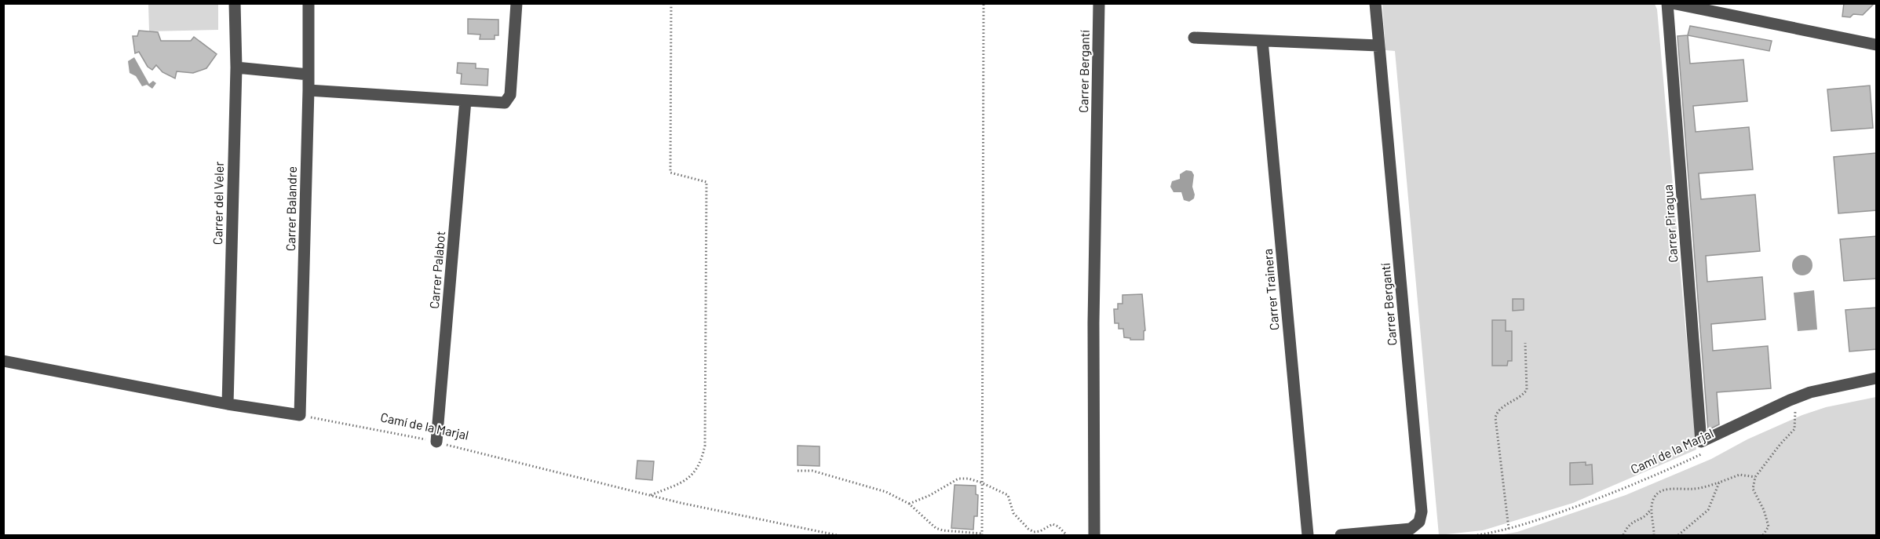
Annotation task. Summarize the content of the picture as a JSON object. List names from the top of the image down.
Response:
{
  "streets": {
    "street": [
      "Carrer Bergantí",
      "Carrer del Veler",
      "Carrer Balandre",
      "Carrer Piragua",
      "Carrer Palabot",
      "Carrer Trainera",
      "Camí de la Marjal"
    ]
  },
  "crossings": [
    ["Carrer Balandre", "Camí de la Marjal"],
    ["Carrer Piragua", "Camí de la Marjal"],
    ["Carrer Palabot", "Camí de la Marjal"]
  ]
}
